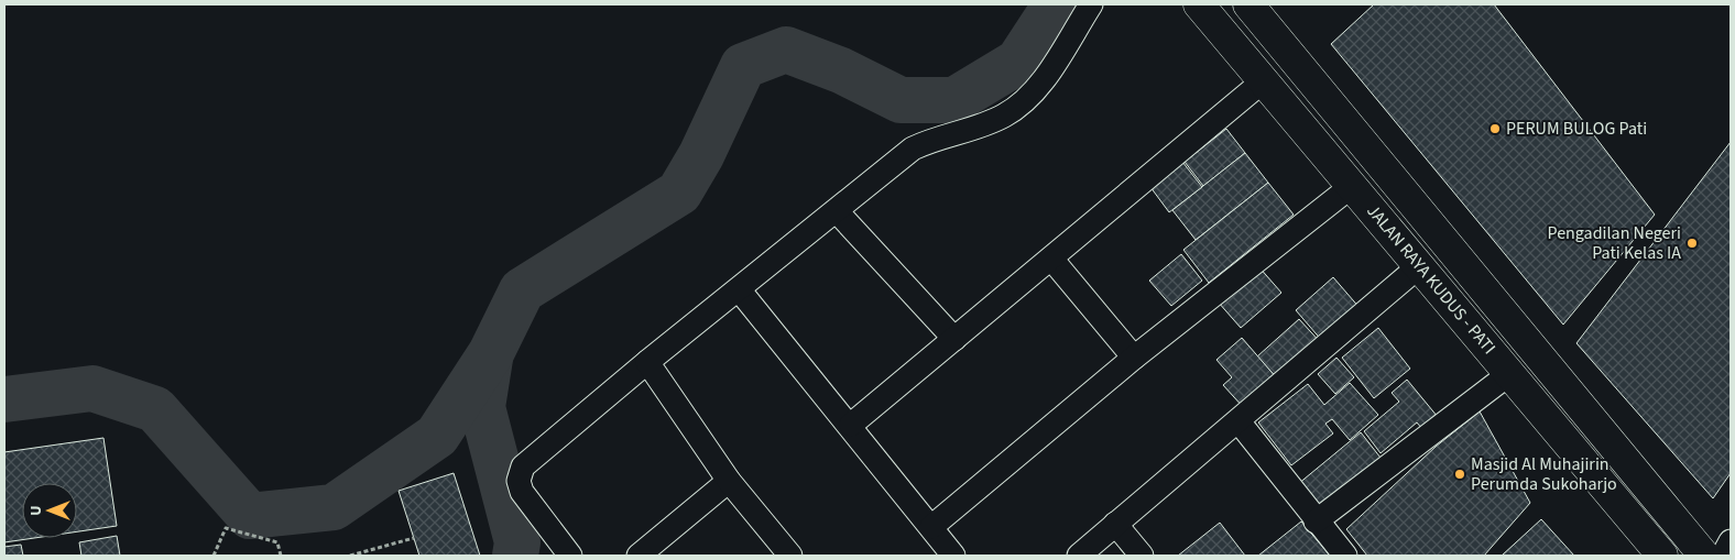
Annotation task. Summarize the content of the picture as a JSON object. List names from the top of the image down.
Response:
{
  "streets": {
    "main road": ["JALAN RAYA KUDUS - PATI"]
  },
  "places": ["PERUM BULOG Pati", "Pengadilan Negeri Pati Kelas IA", "Masjid Al Muhajirin Perumda Sukoharjo"],
  "north": "left"
}
